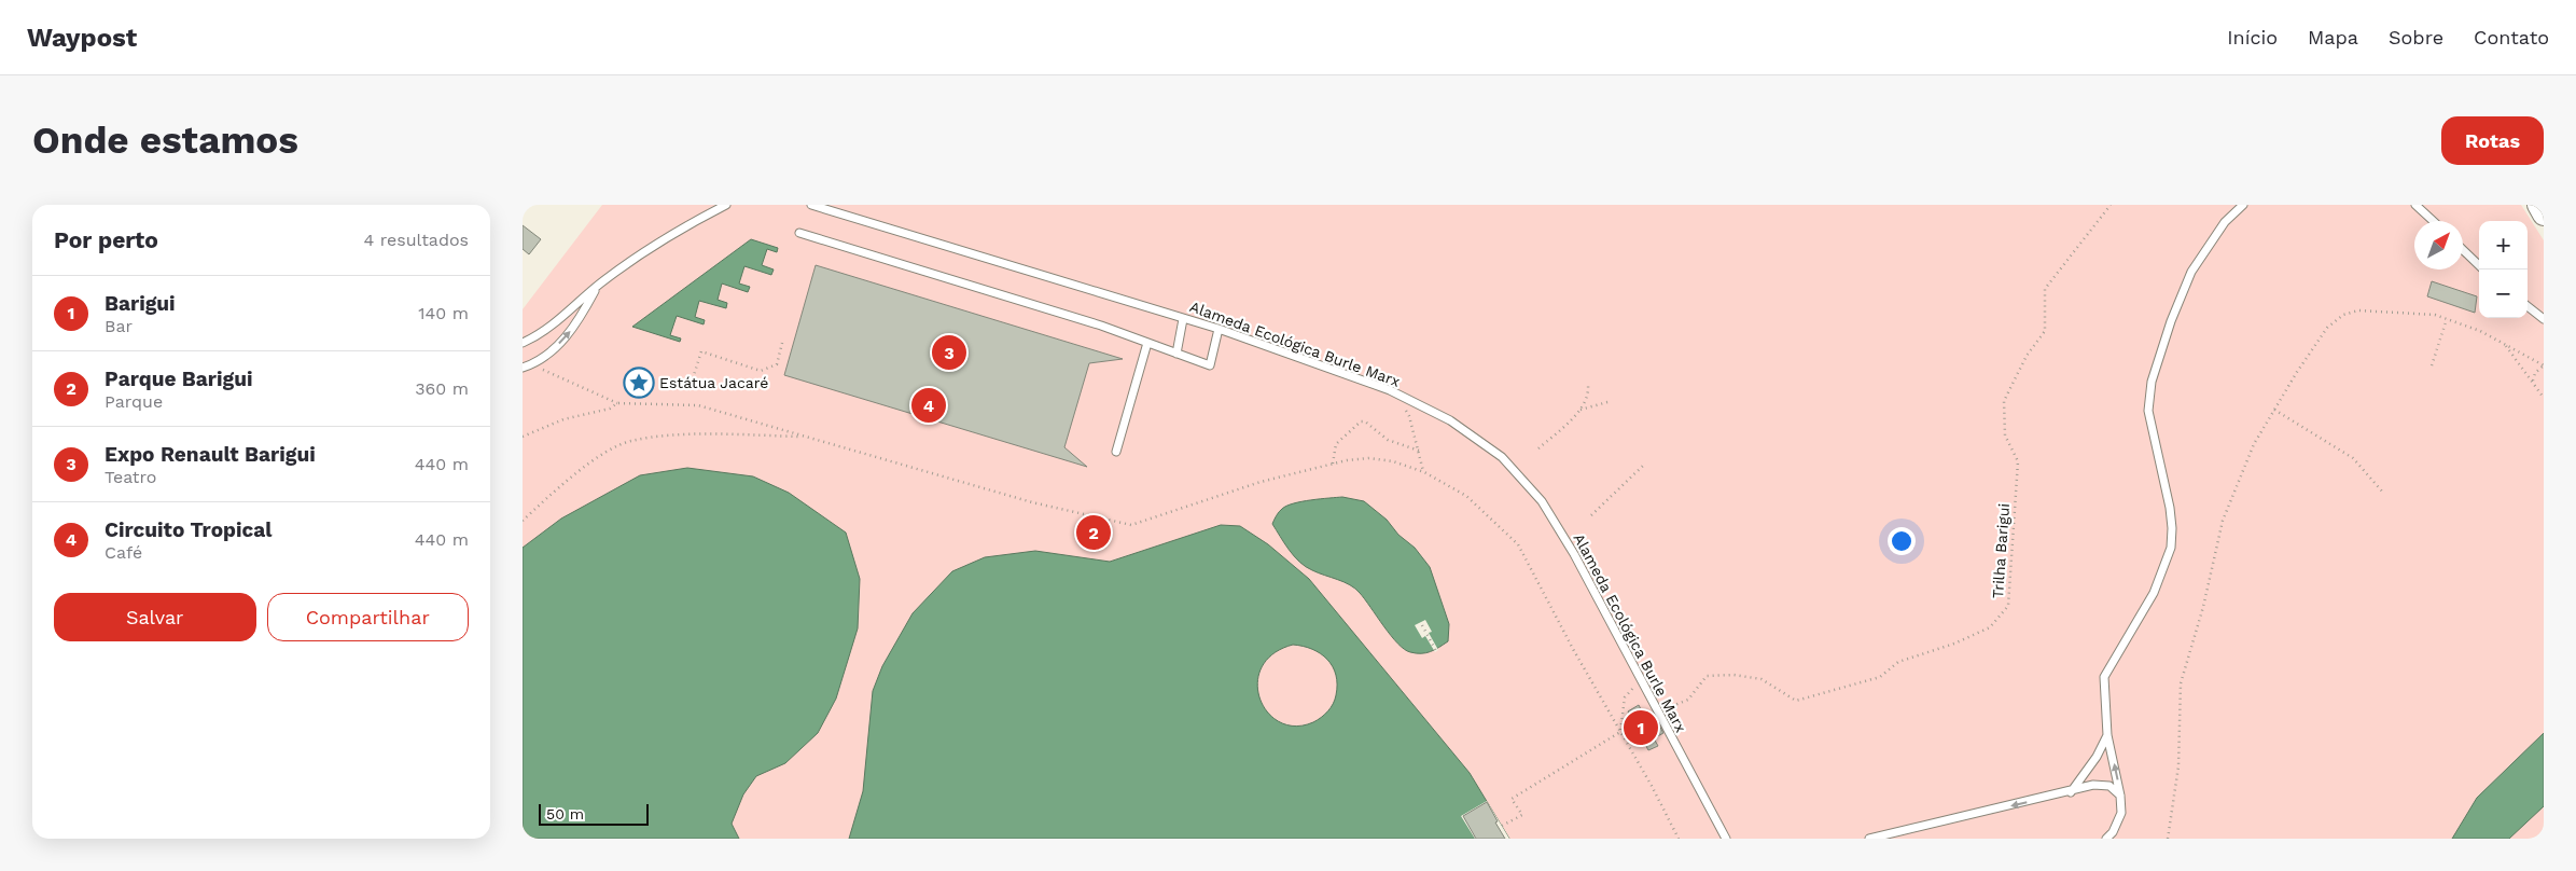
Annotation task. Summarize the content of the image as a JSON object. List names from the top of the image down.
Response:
{
  "streets": {
    "lane": ["Alameda Ecológica Burle Marx"],
    "path": ["Trilha Barigui"]
  },
  "crossings": [
    ["Alameda Ecológica Burle Marx", "Trilha Barigui"]
  ],
  "places": {
    "place": ["Estátua Jacaré"]
  },
  "scale_bar": "50 m",
  "north": "top right",
  "page": {
    "header": "Waypost",
    "nav": [
      "Início",
      "Mapa",
      "Sobre",
      "Contato"
    ],
    "buttons": [
      "Rotas",
      ["Salvar", "Compartilhar"]
    ],
    "title": "Onde estamos",
    "heading": ["Por perto", "4 resultados"],
    "map_buttons": ["+", "−"],
    "list": [
      {
        "mark": "1",
        "name": "Barigui",
        "note": "Bar",
        "value": "140 m"
      },
      {
        "mark": "2",
        "name": "Parque Barigui",
        "note": "Parque",
        "value": "360 m"
      },
      {
        "mark": "3",
        "name": "Expo Renault Barigui",
        "note": "Teatro",
        "value": "440 m"
      },
      {
        "mark": "4",
        "name": "Circuito Tropical",
        "note": "Café",
        "value": "440 m"
      }
    ],
    "pins": [
      "3",
      "4",
      "2",
      "1"
    ],
    "scale": "50 m"
  }
}
